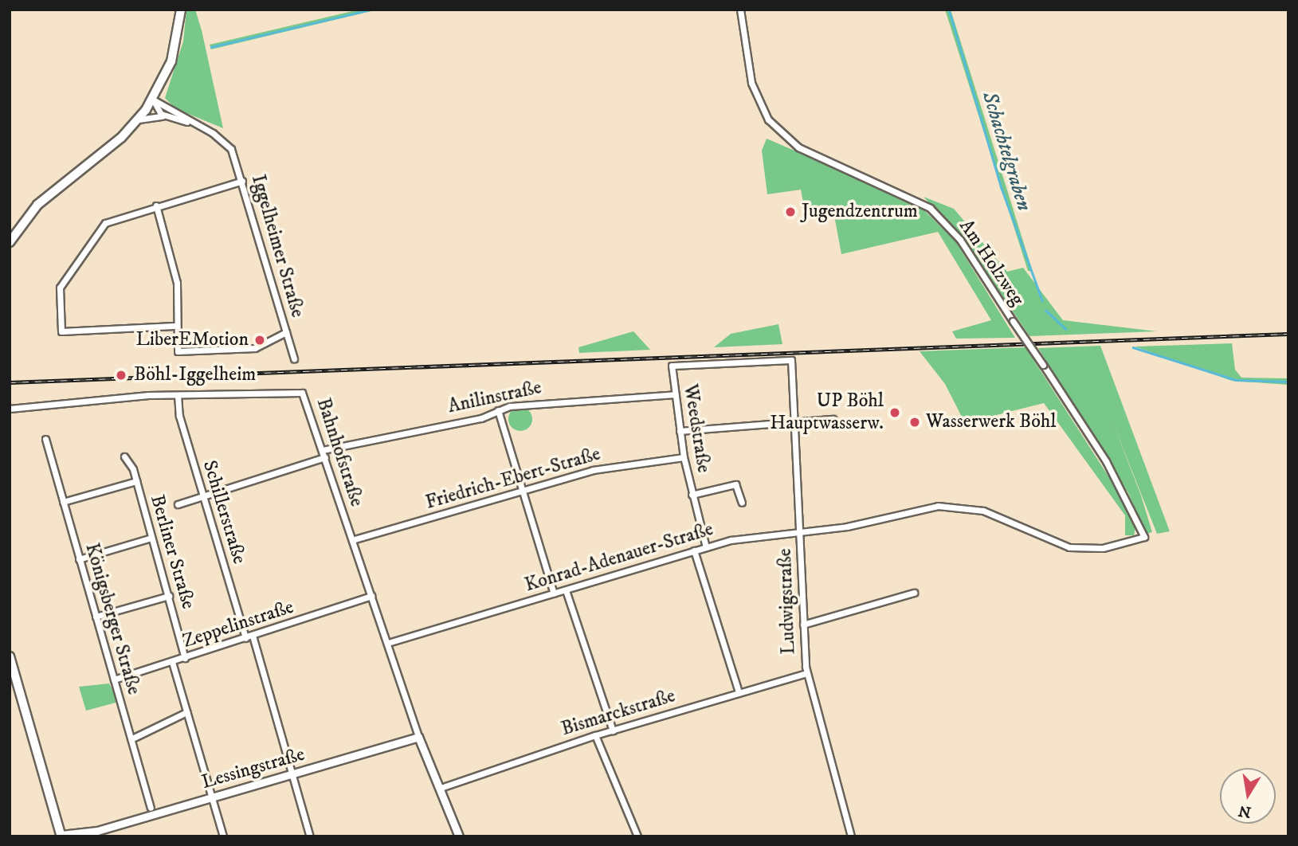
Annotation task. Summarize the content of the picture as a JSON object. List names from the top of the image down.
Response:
{
  "streets": {
    "street": [
      "Iggelheimer Straße",
      "Am Holzweg",
      "Anilinstraße",
      "Weedstraße",
      "Bahnhofstraße",
      "Friedrich-Ebert-Straße",
      "Schillerstraße",
      "Berliner Straße",
      "Konrad-Adenauer-Straße",
      "Ludwigstraße",
      "Königsberger Straße",
      "Zeppelinstraße",
      "Bismarckstraße",
      "Lessingstraße"
    ]
  },
  "crossings": [
    ["Am Holzweg", "Konrad-Adenauer-Straße"],
    ["Anilinstraße", "Weedstraße"],
    ["Anilinstraße", "Bahnhofstraße"],
    ["Weedstraße", "Friedrich-Ebert-Straße"],
    ["Weedstraße", "Konrad-Adenauer-Straße"],
    ["Weedstraße", "Ludwigstraße"],
    ["Bahnhofstraße", "Friedrich-Ebert-Straße"],
    ["Bahnhofstraße", "Schillerstraße"],
    ["Bahnhofstraße", "Konrad-Adenauer-Straße"],
    ["Bahnhofstraße", "Zeppelinstraße"],
    ["Bahnhofstraße", "Lessingstraße"],
    ["Schillerstraße", "Zeppelinstraße"],
    ["Berliner Straße", "Zeppelinstraße"],
    ["Konrad-Adenauer-Straße", "Ludwigstraße"],
    ["Ludwigstraße", "Bismarckstraße"],
    ["Königsberger Straße", "Zeppelinstraße"]
  ],
  "water": ["Schachtelgraben"],
  "places": [
    "Jugendzentrum",
    "LiberEMotion",
    "Böhl-Iggelheim",
    "UP Böhl Hauptwasserw.",
    "Wasserwerk Böhl"
  ],
  "north": "bottom"
}
